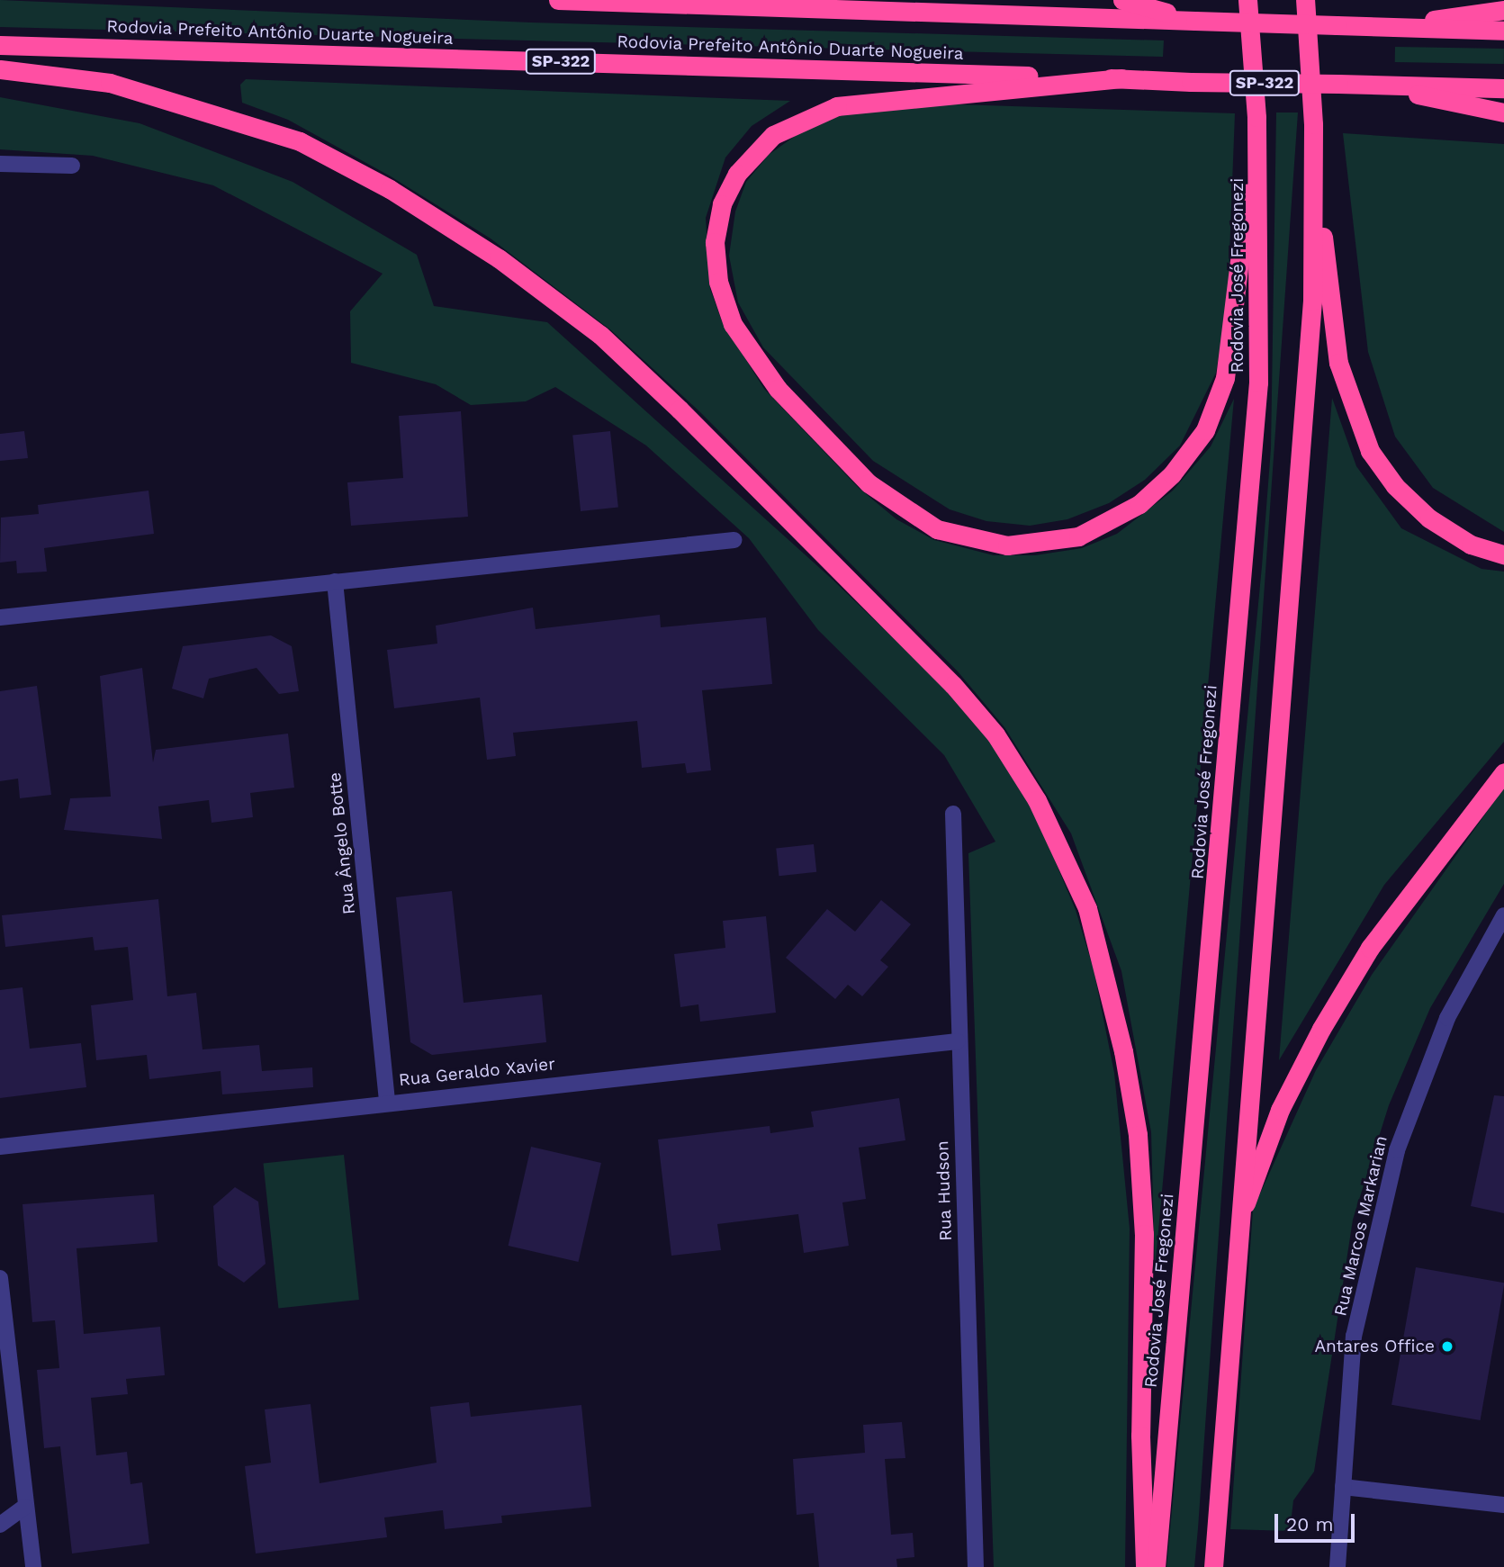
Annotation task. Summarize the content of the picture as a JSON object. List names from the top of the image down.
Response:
{
  "streets": {
    "highway": ["Rodovia Prefeito Antônio Duarte Nogueira", "SP-322", "Rodovia José Fregonezi"],
    "street": [
      "Rua Ângelo Botte",
      "Rua Geraldo Xavier",
      "Rua Hudson",
      "Rua Marcos Markarian"
    ]
  },
  "crossings": [
    ["Rua Ângelo Botte", "Rua Geraldo Xavier"],
    ["Rua Geraldo Xavier", "Rua Hudson"]
  ],
  "places": ["Antares Office"],
  "scale_bar": "20 m"
}
